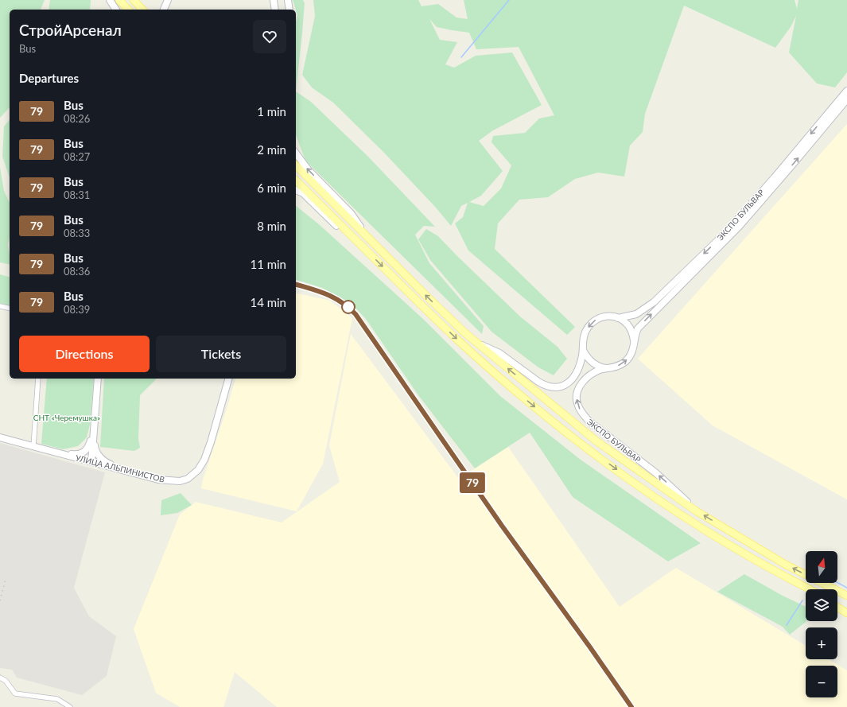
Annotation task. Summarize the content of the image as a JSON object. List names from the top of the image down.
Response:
{
  "streets": {
    "street": ["ЭКСПО БУЛЬВАР", "УЛИЦА АЛЬПИНИСТОВ"]
  },
  "parks": ["СНТ «Черемушка»"],
  "lines": ["bus line 79"],
  "north": "top",
  "page": {
    "on_map": "79",
    "heading": [
      ["СтройАрсенал", "Bus"],
      "Departures"
    ],
    "list": [
      {
        "mark": "79",
        "name": "Bus",
        "note": "08:26",
        "value": "1 min"
      },
      {
        "mark": "79",
        "name": "Bus",
        "note": "08:27",
        "value": "2 min"
      },
      {
        "mark": "79",
        "name": "Bus",
        "note": "08:31",
        "value": "6 min"
      },
      {
        "mark": "79",
        "name": "Bus",
        "note": "08:33",
        "value": "8 min"
      },
      {
        "mark": "79",
        "name": "Bus",
        "note": "08:36",
        "value": "11 min"
      },
      {
        "mark": "79",
        "name": "Bus",
        "note": "08:39",
        "value": "14 min"
      }
    ],
    "buttons": ["Directions", "Tickets"],
    "map_buttons": ["+", "−"]
  }
}
